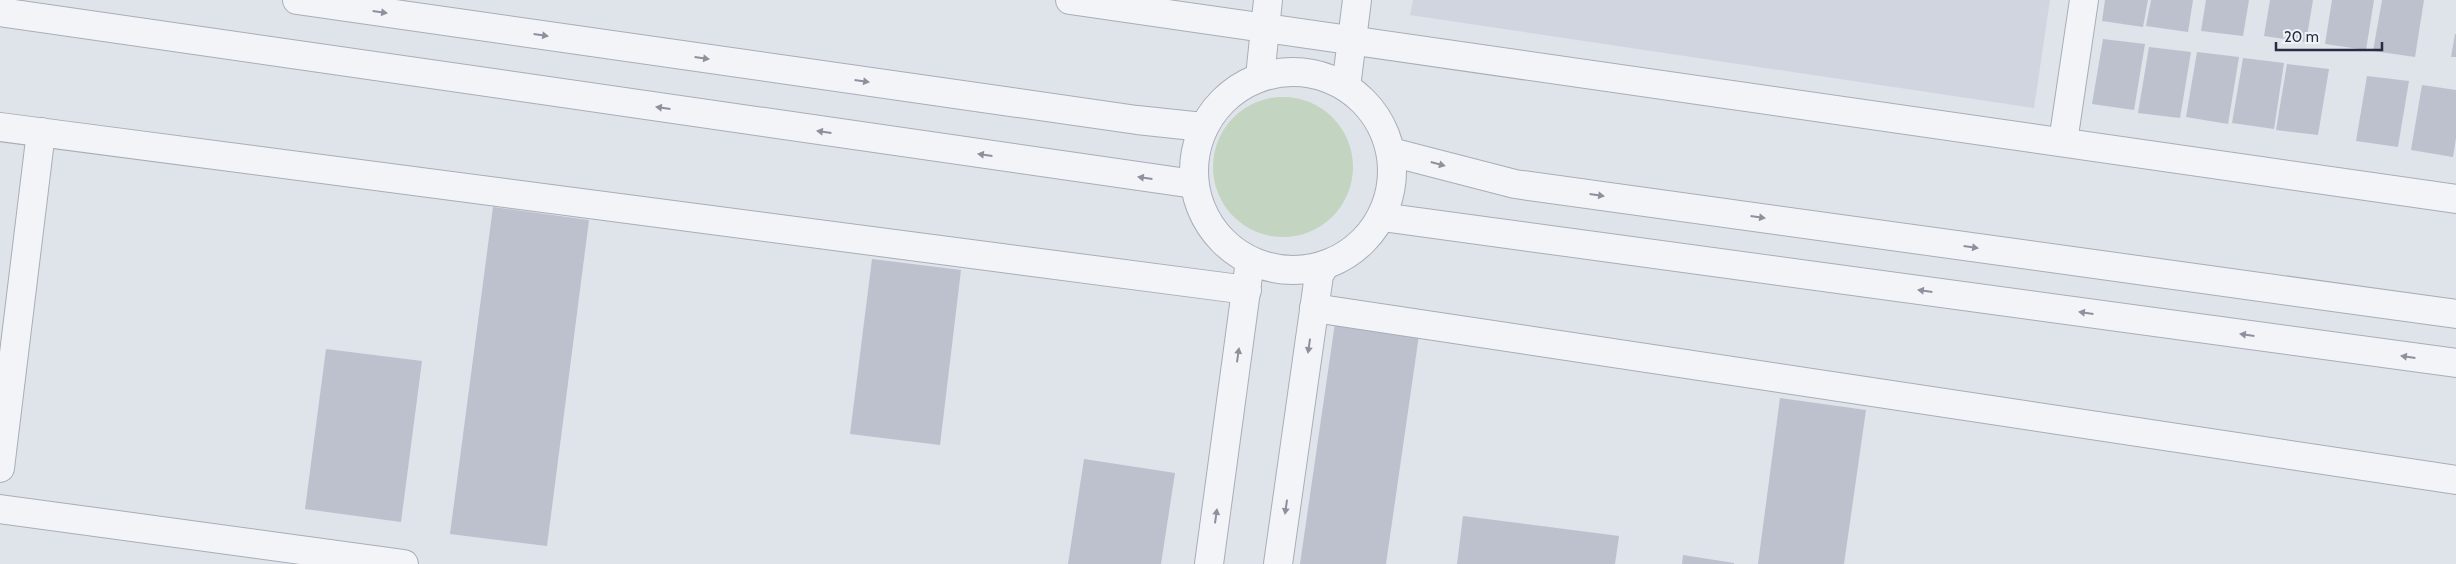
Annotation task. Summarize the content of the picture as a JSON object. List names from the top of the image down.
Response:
{
  "scale_bar": "20 m"
}
